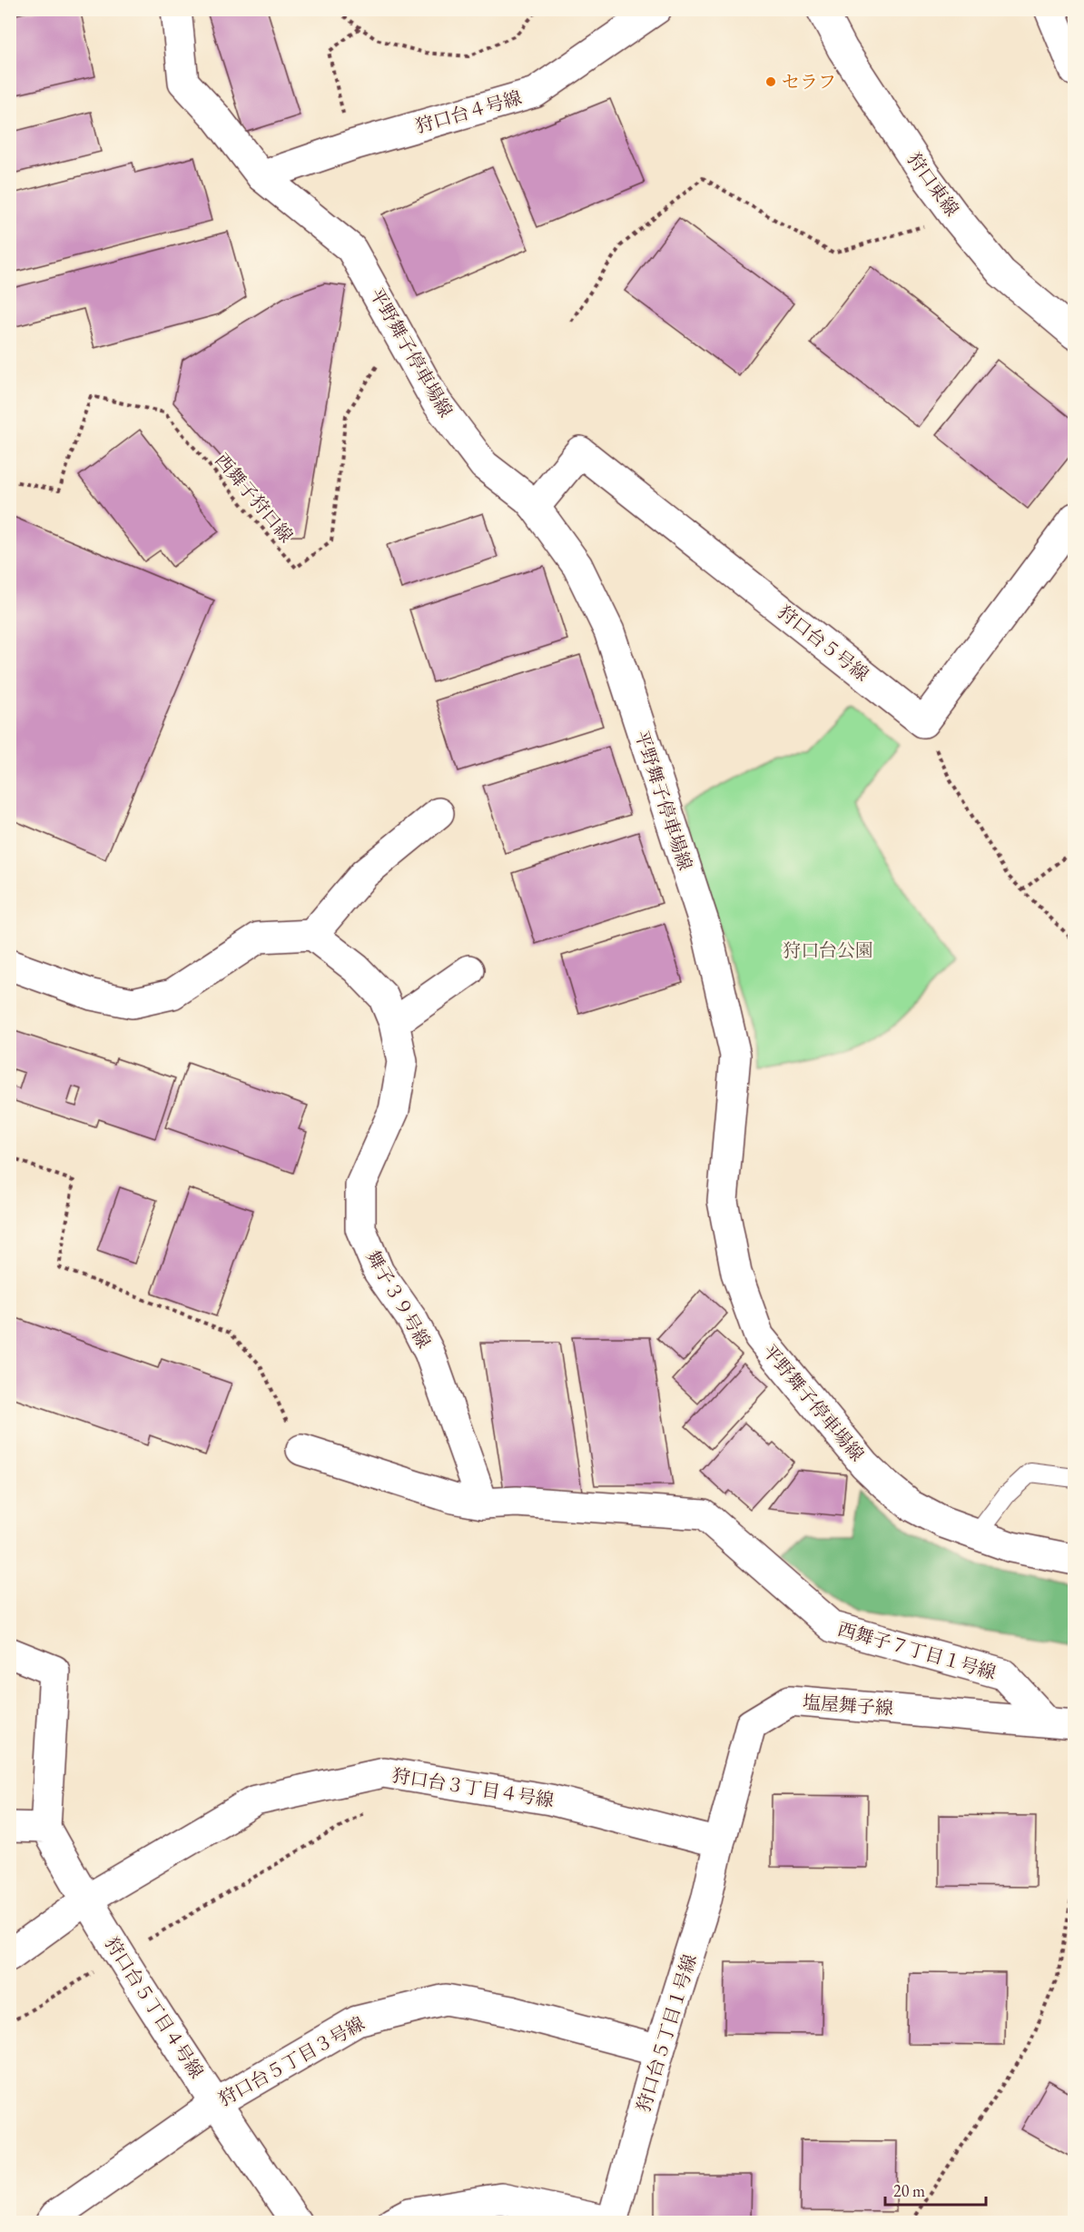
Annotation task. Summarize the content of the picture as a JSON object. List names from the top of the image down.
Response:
{
  "streets": {
    "street": [
      "狩口台４号線",
      "狩口東線",
      "平野舞子停車場線",
      "狩口台５号線",
      "舞子３９号線",
      "西舞子７丁目１号線",
      "塩屋舞子線",
      "狩口台３丁目４号線",
      "狩口台５丁目４号線",
      "狩口台５丁目１号線",
      "狩口台５丁目３号線"
    ],
    "path": ["西舞子狩口線"]
  },
  "crossings": [
    ["狩口台４号線", "平野舞子停車場線"],
    ["平野舞子停車場線", "西舞子狩口線"],
    ["平野舞子停車場線", "狩口台５号線"],
    ["舞子３９号線", "西舞子７丁目１号線"],
    ["西舞子７丁目１号線", "塩屋舞子線"],
    ["塩屋舞子線", "狩口台３丁目４号線"],
    ["塩屋舞子線", "狩口台５丁目１号線"],
    ["狩口台３丁目４号線", "狩口台５丁目４号線"],
    ["狩口台３丁目４号線", "狩口台５丁目１号線"],
    ["狩口台５丁目４号線", "狩口台５丁目３号線"],
    ["狩口台５丁目１号線", "狩口台５丁目３号線"]
  ],
  "parks": ["狩口台公園"],
  "places": ["セラフ"],
  "scale_bar": "20 m"
}
